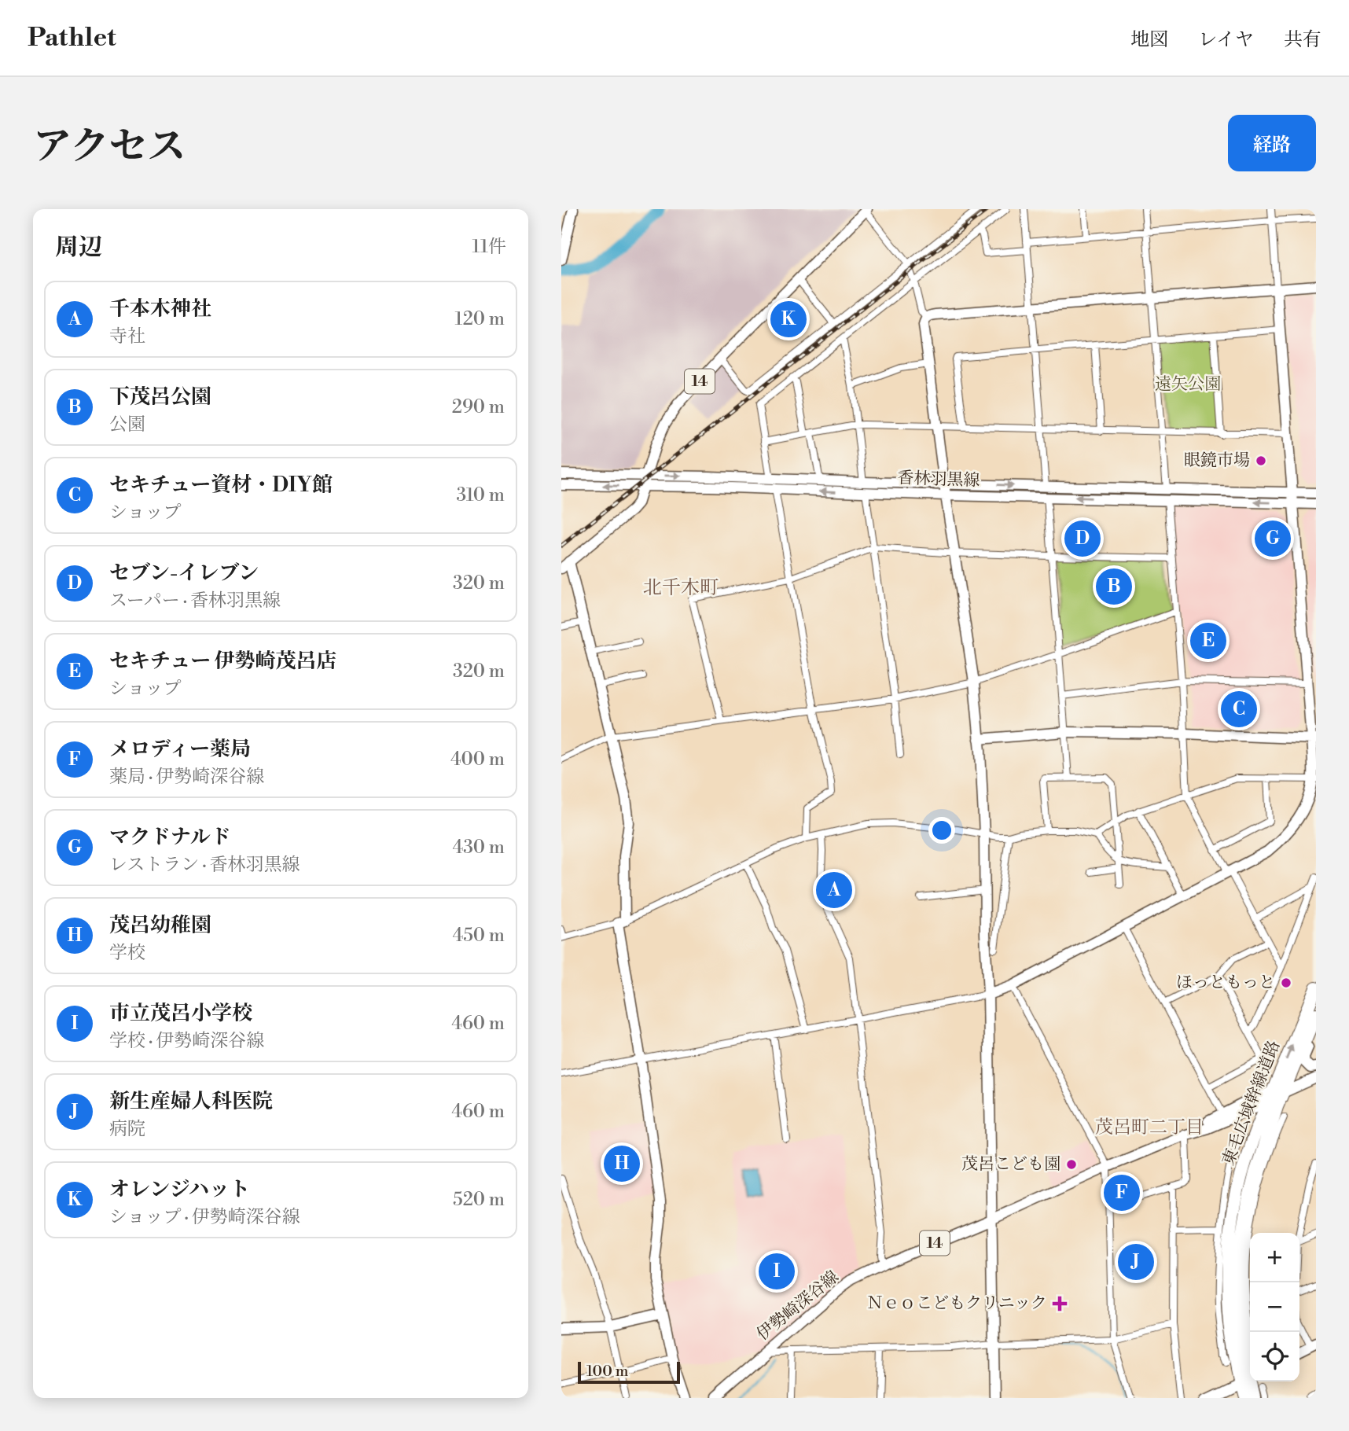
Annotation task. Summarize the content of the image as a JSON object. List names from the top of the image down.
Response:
{
  "streets": {
    "highway": ["東毛広域幹線道路"],
    "street": ["14", "香林羽黒線", "伊勢崎深谷線"]
  },
  "crossings": [
    ["14", "香林羽黒線"],
    ["東毛広域幹線道路", "伊勢崎深谷線"]
  ],
  "districts": ["北千木町", "茂呂町二丁目"],
  "parks": ["遠矢公園"],
  "places": {
    "other": ["眼鏡市場", "ほっともっと", "茂呂こども園"],
    "health": ["Ｎｅｏこどもクリニック"]
  },
  "scale_bar": "100 m",
  "page": {
    "header": "Pathlet",
    "nav": ["地図", "レイヤ", "共有"],
    "title": "アクセス",
    "buttons": "経路",
    "heading": ["周辺", "11件"],
    "list": [
      {
        "mark": "A",
        "name": "千本木神社",
        "note": "寺社",
        "value": "120 m"
      },
      {
        "mark": "B",
        "name": "下茂呂公園",
        "note": "公園",
        "value": "290 m"
      },
      {
        "mark": "C",
        "name": "セキチュー資材・DIY館",
        "note": "ショップ",
        "value": "310 m"
      },
      {
        "mark": "D",
        "name": "セブン-イレブン",
        "note": "スーパー · 香林羽黒線",
        "value": "320 m"
      },
      {
        "mark": "E",
        "name": "セキチュー 伊勢崎茂呂店",
        "note": "ショップ",
        "value": "320 m"
      },
      {
        "mark": "F",
        "name": "メロディー薬局",
        "note": "薬局 · 伊勢崎深谷線",
        "value": "400 m"
      },
      {
        "mark": "G",
        "name": "マクドナルド",
        "note": "レストラン · 香林羽黒線",
        "value": "430 m"
      },
      {
        "mark": "H",
        "name": "茂呂幼稚園",
        "note": "学校",
        "value": "450 m"
      },
      {
        "mark": "I",
        "name": "市立茂呂小学校",
        "note": "学校 · 伊勢崎深谷線",
        "value": "460 m"
      },
      {
        "mark": "J",
        "name": "新生産婦人科医院",
        "note": "病院",
        "value": "460 m"
      },
      {
        "mark": "K",
        "name": "オレンジハット",
        "note": "ショップ · 伊勢崎深谷線",
        "value": "520 m"
      }
    ],
    "pins": [
      "K",
      "D",
      "G",
      "B",
      "E",
      "C",
      "A",
      "H",
      "F",
      "J",
      "I"
    ],
    "map_buttons": ["+", "−"],
    "scale": "100 m"
  }
}
